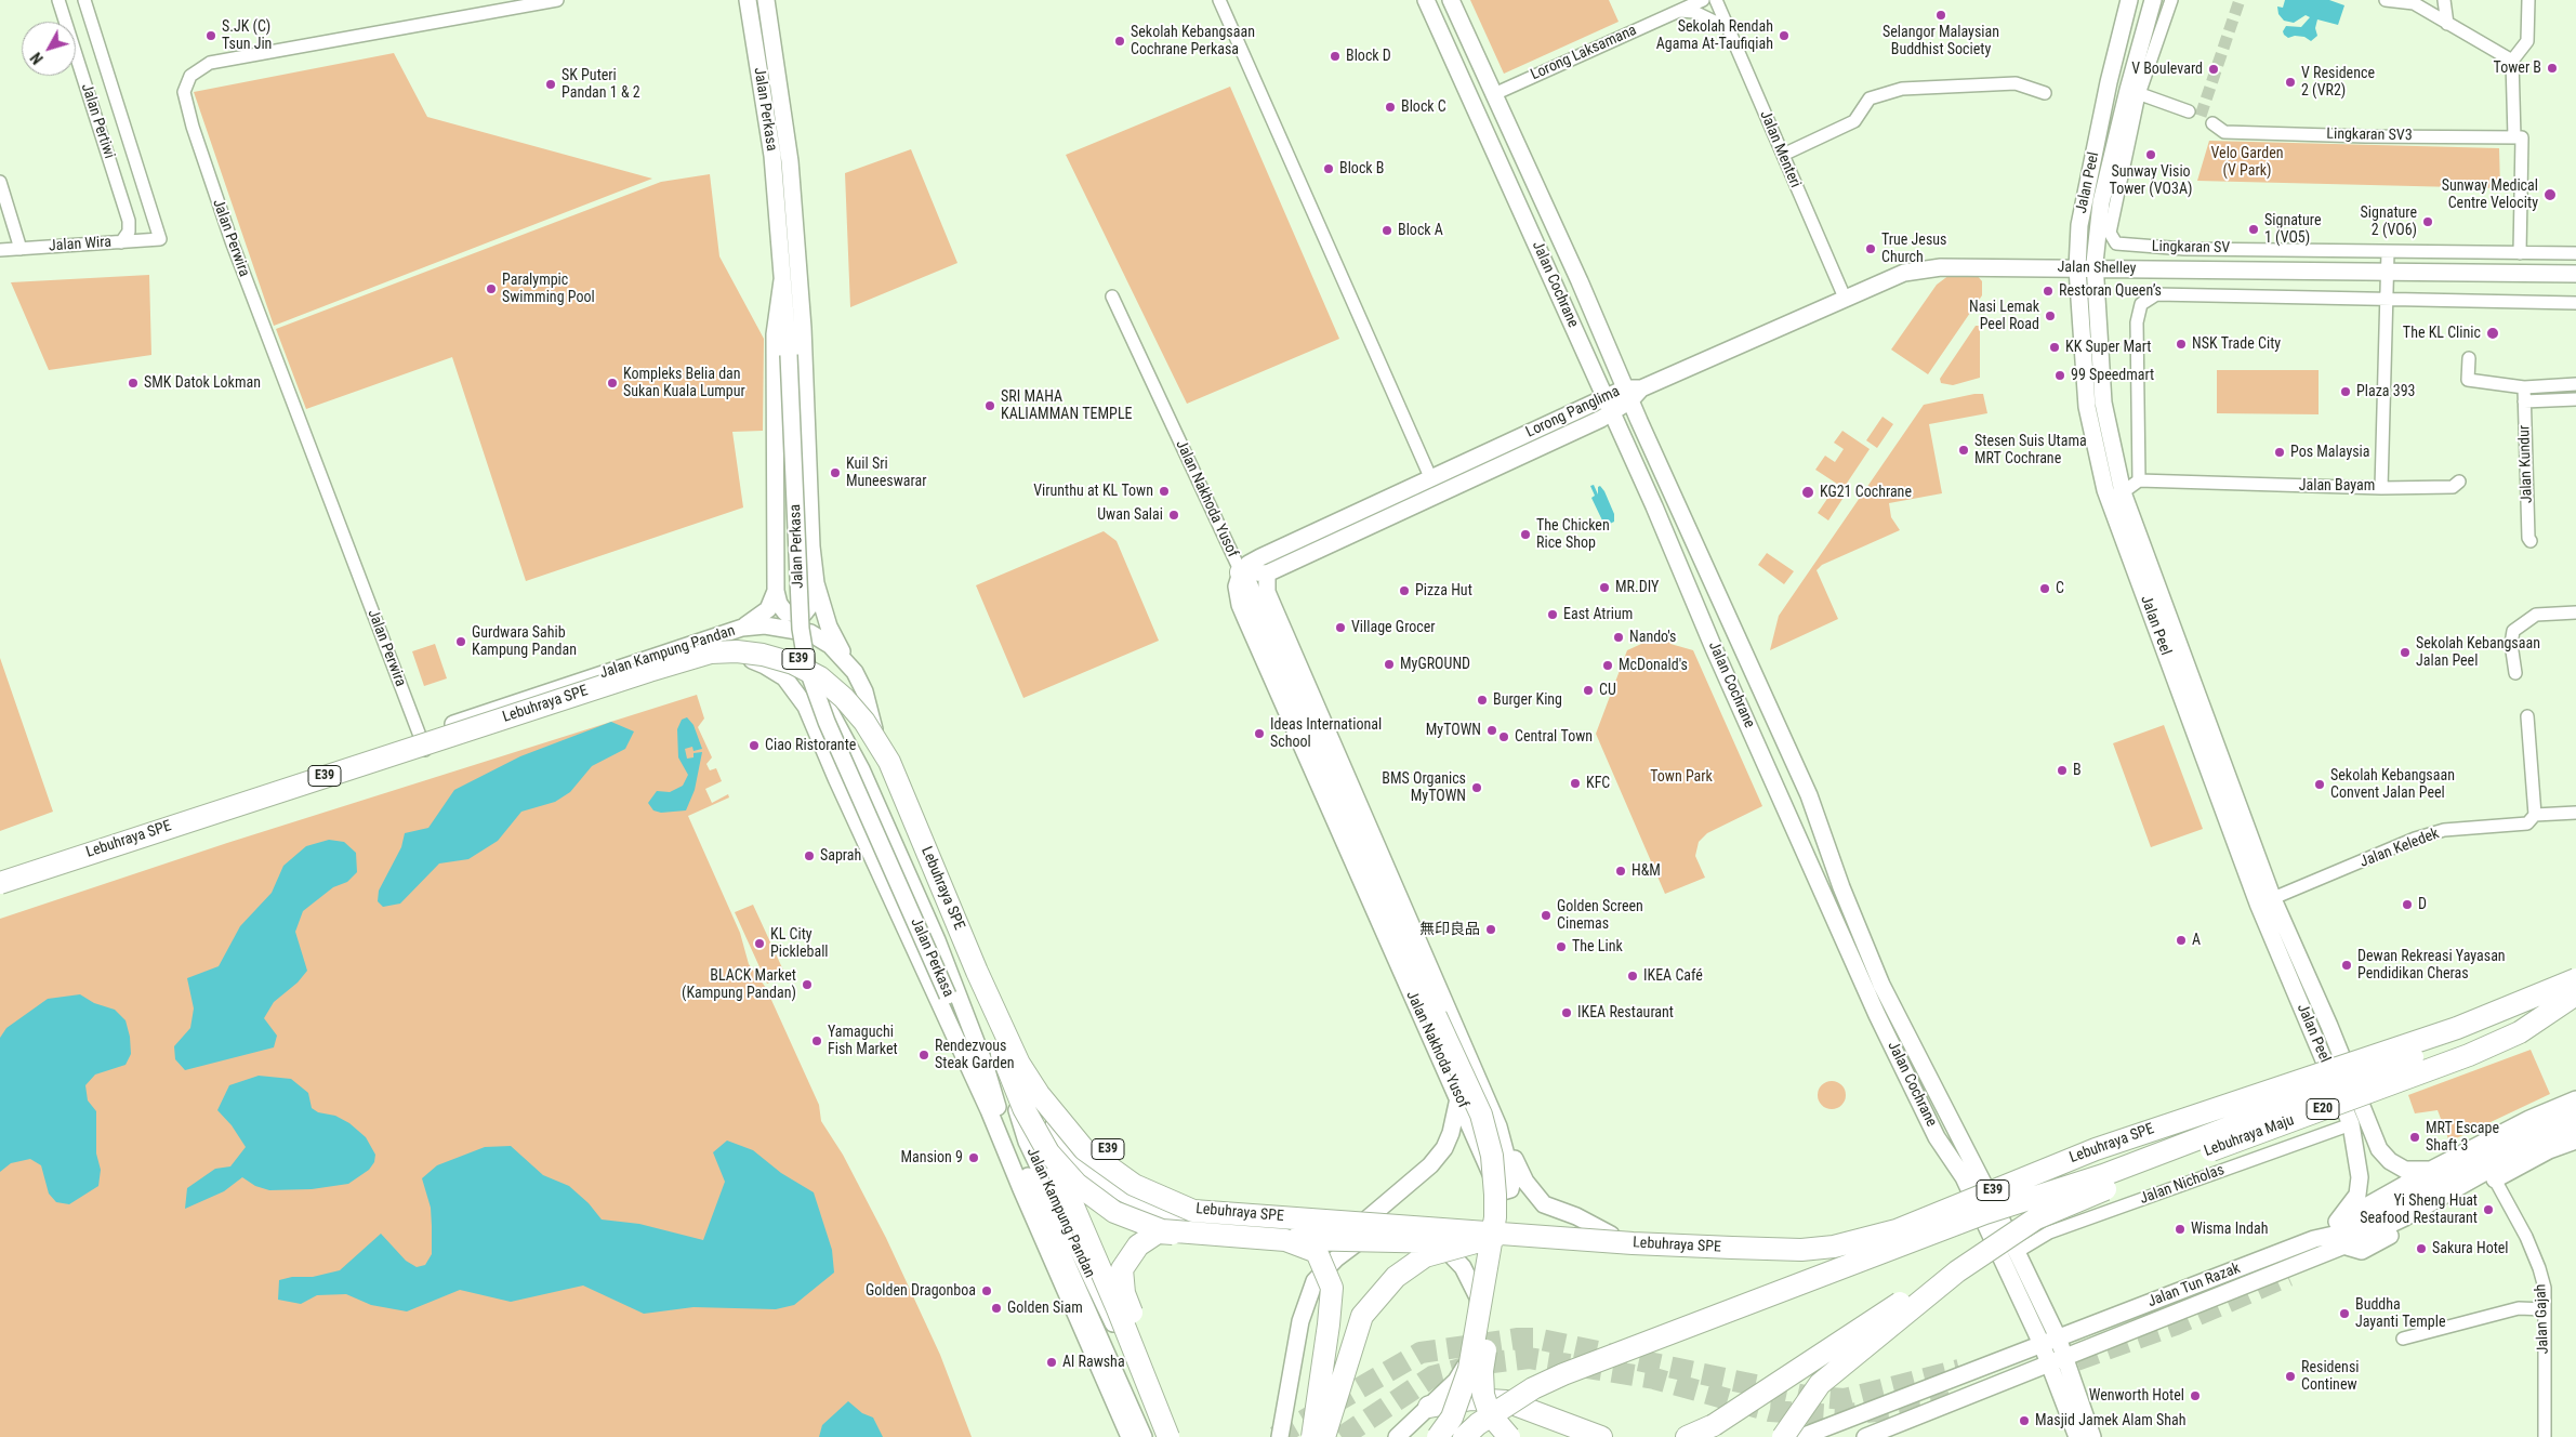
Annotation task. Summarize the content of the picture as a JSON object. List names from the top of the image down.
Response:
{
  "streets": {
    "highway": [
      "E39",
      "Lebuhraya SPE",
      "E20",
      "Lebuhraya Maju"
    ],
    "street": [
      "Lorong Laksamana",
      "Jalan Perkasa",
      "Jalan Pertiwi",
      "Lingkaran SV3",
      "Jalan Menteri",
      "Jalan Peel",
      "Jalan Perwira",
      "Jalan Wira",
      "Lingkaran SV",
      "Jalan Shelley",
      "Jalan Cochrane",
      "Lorong Panglima",
      "Jalan Kundur",
      "Jalan Bayam",
      "Jalan Nakhoda Yusof",
      "Jalan Kampung Pandan",
      "Jalan Keledek",
      "Jalan Nicholas",
      "Jalan Tun Razak",
      "Jalan Gajah"
    ]
  },
  "crossings": [
    ["Lorong Laksamana", "Jalan Cochrane"],
    ["Jalan Perkasa", "Jalan Kampung Pandan"],
    ["Jalan Pertiwi", "Jalan Wira"],
    ["Jalan Menteri", "Jalan Shelley"],
    ["Jalan Peel", "Lingkaran SV"],
    ["Jalan Peel", "Jalan Shelley"],
    ["Jalan Peel", "Jalan Keledek"],
    ["Jalan Peel", "Jalan Nicholas"],
    ["Jalan Peel", "Jalan Tun Razak"],
    ["Jalan Perwira", "Jalan Kampung Pandan"],
    ["Lingkaran SV", "Jalan Bayam"],
    ["Jalan Shelley", "Jalan Cochrane"],
    ["Jalan Shelley", "Lorong Panglima"],
    ["Jalan Shelley", "Jalan Bayam"],
    ["Jalan Cochrane", "Lorong Panglima"],
    ["Jalan Cochrane", "Jalan Nicholas"],
    ["Jalan Cochrane", "Jalan Tun Razak"],
    ["Lorong Panglima", "Jalan Nakhoda Yusof"],
    ["Jalan Kampung Pandan", "Lebuhraya SPE"]
  ],
  "parks": ["Velo Garden (V Park)", "Town Park"],
  "places": [
    "Selangor Malaysian Buddhist Society",
    "S.JK (C) Tsun Jin",
    "Sekolah Rendah Agama At-Taufiqiah",
    "Sekolah Kebangsaan Cochrane Perkasa",
    "Block D",
    "Tower B",
    "V Boulevard",
    "V Residence 2 (VR2)",
    "SK Puteri Pandan 1 & 2",
    "Block C",
    "Sunway Visio Tower (VO3A)",
    "Block B",
    "Sunway Medical Centre Velocity",
    "Signature 2 (VO6)",
    "Signature 1 (VO5)",
    "Block A",
    "True Jesus Church",
    "Paralympic Swimming Pool",
    "Restoran Queen’s",
    "Nasi Lemak Peel Road",
    "The KL Clinic",
    "NSK Trade City",
    "KK Super Mart",
    "99 Speedmart",
    "SMK Datok Lokman",
    "Kompleks Belia dan Sukan Kuala Lumpur",
    "Plaza 393",
    "SRI MAHA KALIAMMAN TEMPLE",
    "Stesen Suis Utama MRT Cochrane",
    "Pos Malaysia",
    "Kuil Sri Muneeswarar",
    "Virunthu at KL Town",
    "KG21 Cochrane",
    "Uwan Salai",
    "The Chicken Rice Shop",
    "MR.DIY",
    "C",
    "Pizza Hut",
    "East Atrium",
    "Village Grocer",
    "Nando's",
    "Gurdwara Sahib Kampung Pandan",
    "Sekolah Kebangsaan Jalan Peel",
    "MyGROUND",
    "McDonald's",
    "CU",
    "Burger King",
    "MyTOWN",
    "Ideas International School",
    "Central Town",
    "Ciao Ristorante",
    "B",
    "KFC",
    "Sekolah Kebangsaan Convent Jalan Peel",
    "BMS Organics MyTOWN",
    "Saprah",
    "H&M",
    "D",
    "Golden Screen Cinemas",
    "無印良品",
    "A",
    "KL City Pickleball",
    "The Link",
    "Dewan Rekreasi Yayasan Pendidikan Cheras",
    "IKEA Café",
    "BLACK Market (Kampung Pandan)",
    "IKEA Restaurant",
    "Yamaguchi Fish Market",
    "Rendezvous Steak Garden",
    "MRT Escape Shaft 3",
    "Mansion 9",
    "Yi Sheng Huat Seafood Restaurant",
    "Wisma Indah",
    "Sakura Hotel",
    "Golden Dragonboa",
    "Golden Siam",
    "Buddha Jayanti Temple",
    "Al Rawsha",
    "Residensi Continew",
    "Wenworth Hotel",
    "Masjid Jamek Alam Shah"
  ],
  "north": "bottom left"
}
